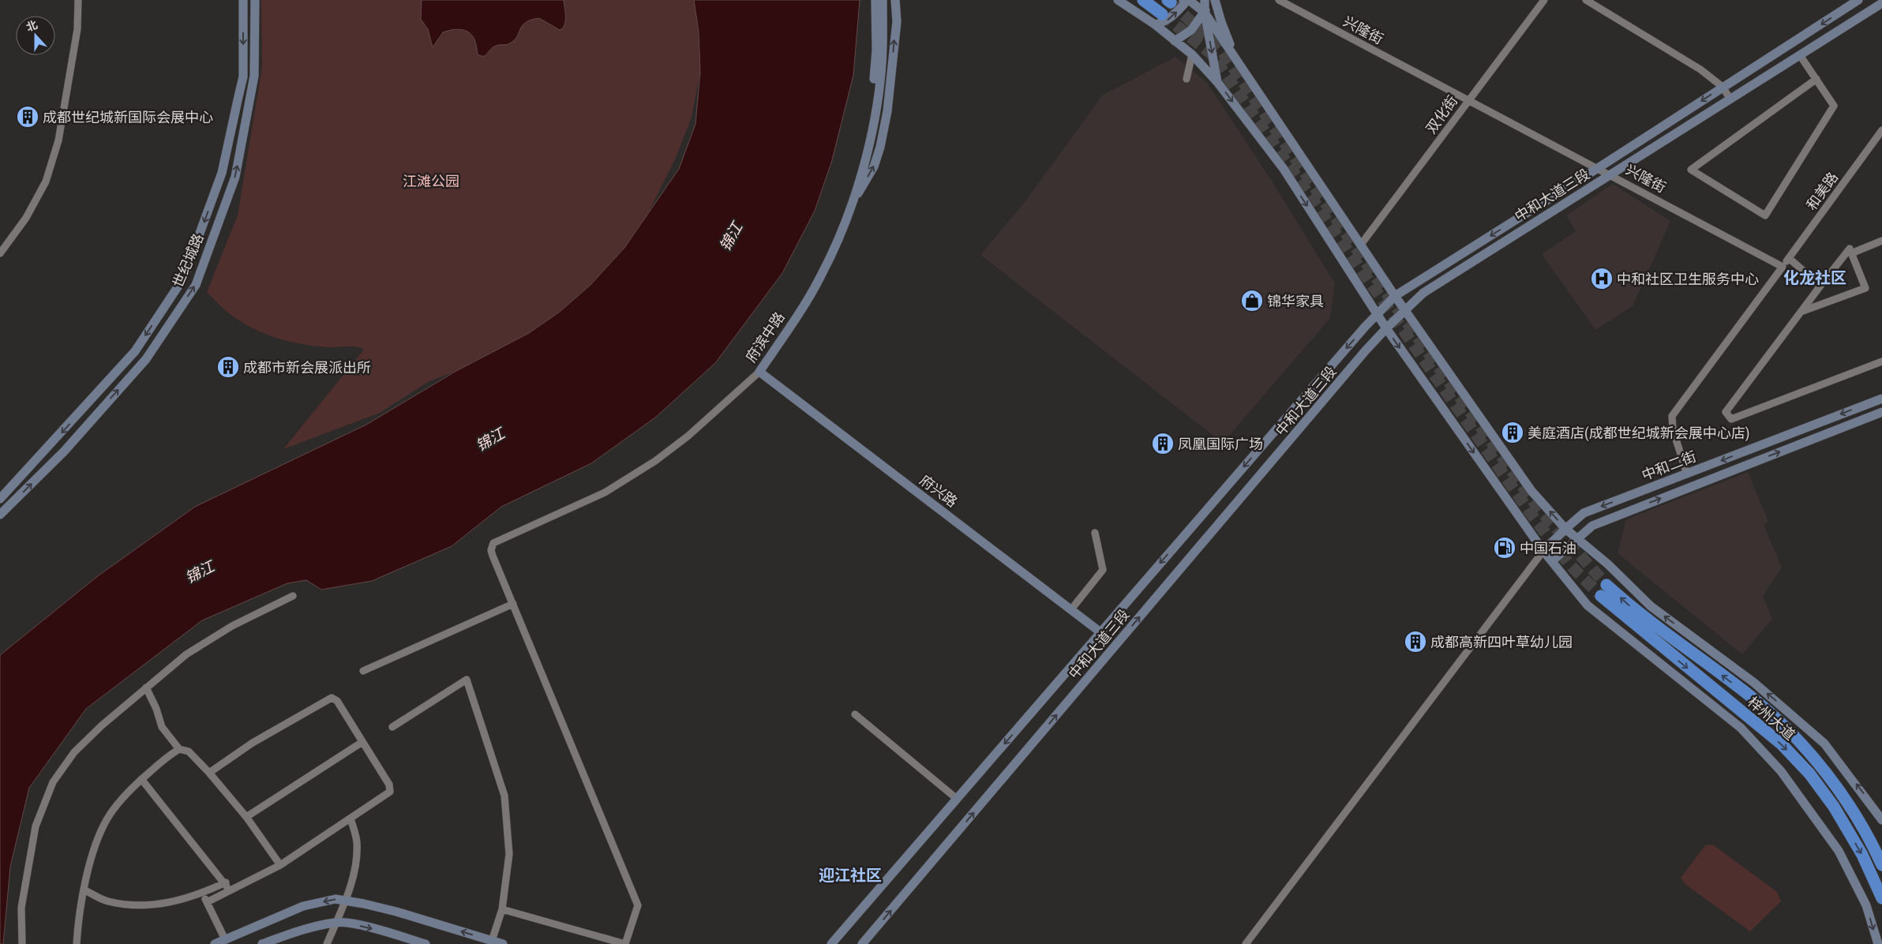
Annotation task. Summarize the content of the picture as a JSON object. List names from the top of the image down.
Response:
{
  "streets": {
    "highway": ["梓州大道"],
    "main road": [
      "中和大道三段",
      "世纪城路",
      "府滨中路",
      "中和二街",
      "府兴路"
    ],
    "street": ["兴隆街", "双化街", "和美路"]
  },
  "crossings": [
    ["兴隆街", "双化街"],
    ["兴隆街", "和美路"],
    ["兴隆街", "中和大道三段"],
    ["中和大道三段", "府兴路"],
    ["府滨中路", "府兴路"]
  ],
  "districts": ["化龙社区", "迎江社区"],
  "water": ["锦江"],
  "parks": ["江滩公园"],
  "places": {
    "building": [
      "成都世纪城新国际会展中心",
      "成都市新会展派出所",
      "美庭酒店(成都世纪城新会展中心店)",
      "凤凰国际广场",
      "成都高新四叶草幼儿园"
    ],
    "hospital": ["中和社区卫生服务中心"],
    "shop": ["锦华家具"],
    "fuel station": ["中国石油"]
  },
  "north": "top"
}
